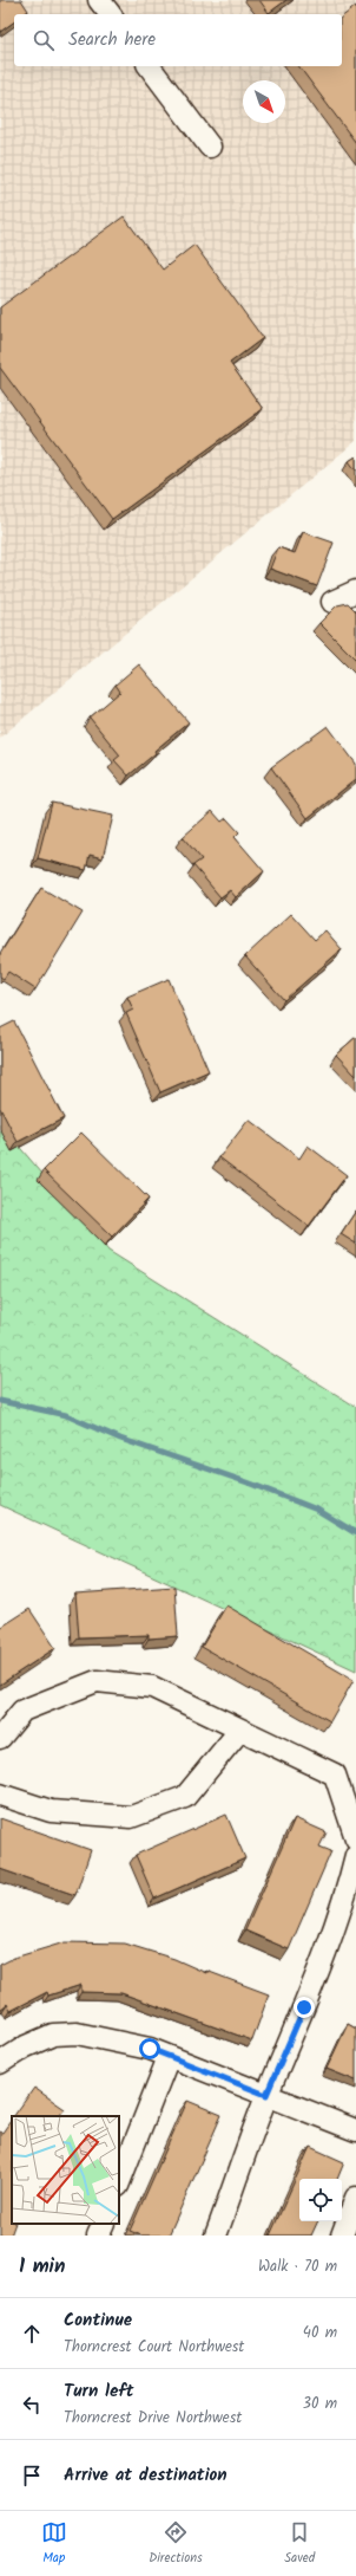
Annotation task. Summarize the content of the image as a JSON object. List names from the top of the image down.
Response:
{
  "north": "bottom right",
  "page": {
    "search": "Search here",
    "heading": ["1 min", "Walk · 70 m"],
    "list": [
      ["Continue", "Thorncrest Court Northwest", "40 m"],
      ["Turn left", "Thorncrest Drive Northwest", "30 m"],
      "Arrive at destination"
    ],
    "nav": ["Map", "Directions", "Saved"]
  }
}
